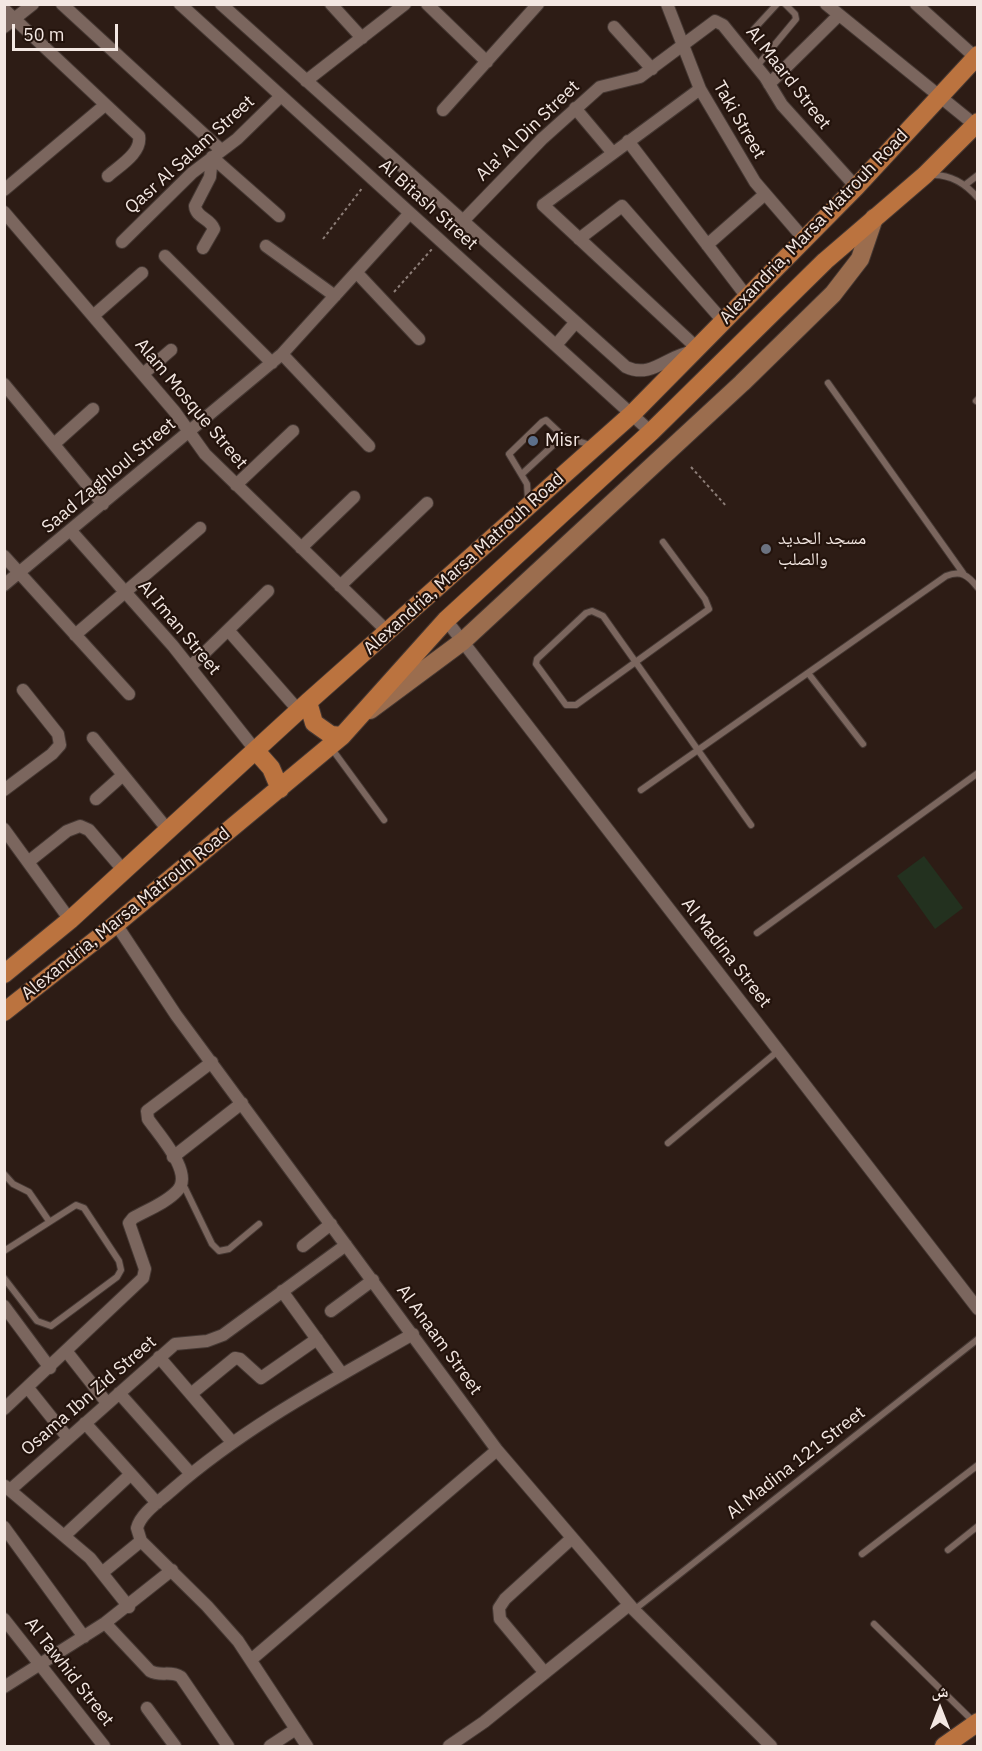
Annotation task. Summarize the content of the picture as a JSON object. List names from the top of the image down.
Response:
{
  "streets": {
    "main road": ["Alexandria, Marsa Matrouh Road"],
    "street": [
      "Al Maard Street",
      "Taki Street",
      "Ala' Al Din Street",
      "Qasr Al Salam Street",
      "Al Bitash Street",
      "Alam Mosque Street",
      "Saad Zaghloul Street",
      "Al Iman Street",
      "Al Madina Street",
      "Al Anaam Street",
      "Osama Ibn Zid Street",
      "Al Tawhid Street"
    ],
    "lane": ["Al Madina 121 Street"]
  },
  "crossings": [
    ["Al Maard Street", "Ala' Al Din Street"],
    ["Al Maard Street", "Alexandria, Marsa Matrouh Road"],
    ["Taki Street", "Ala' Al Din Street"],
    ["Taki Street", "Alexandria, Marsa Matrouh Road"],
    ["Ala' Al Din Street", "Al Bitash Street"],
    ["Qasr Al Salam Street", "Al Bitash Street"],
    ["Al Bitash Street", "Alexandria, Marsa Matrouh Road"],
    ["Al Bitash Street", "Saad Zaghloul Street"],
    ["Alexandria, Marsa Matrouh Road", "Alam Mosque Street"],
    ["Alexandria, Marsa Matrouh Road", "Al Iman Street"],
    ["Alexandria, Marsa Matrouh Road", "Al Madina Street"],
    ["Alexandria, Marsa Matrouh Road", "Al Anaam Street"],
    ["Alam Mosque Street", "Saad Zaghloul Street"],
    ["Saad Zaghloul Street", "Al Iman Street"],
    ["Al Anaam Street", "Osama Ibn Zid Street"],
    ["Al Anaam Street", "Al Madina 121 Street"]
  ],
  "places": ["Misr", "مسجد الحديد والصلب"],
  "scale_bar": "50 m",
  "north": "top"
}
